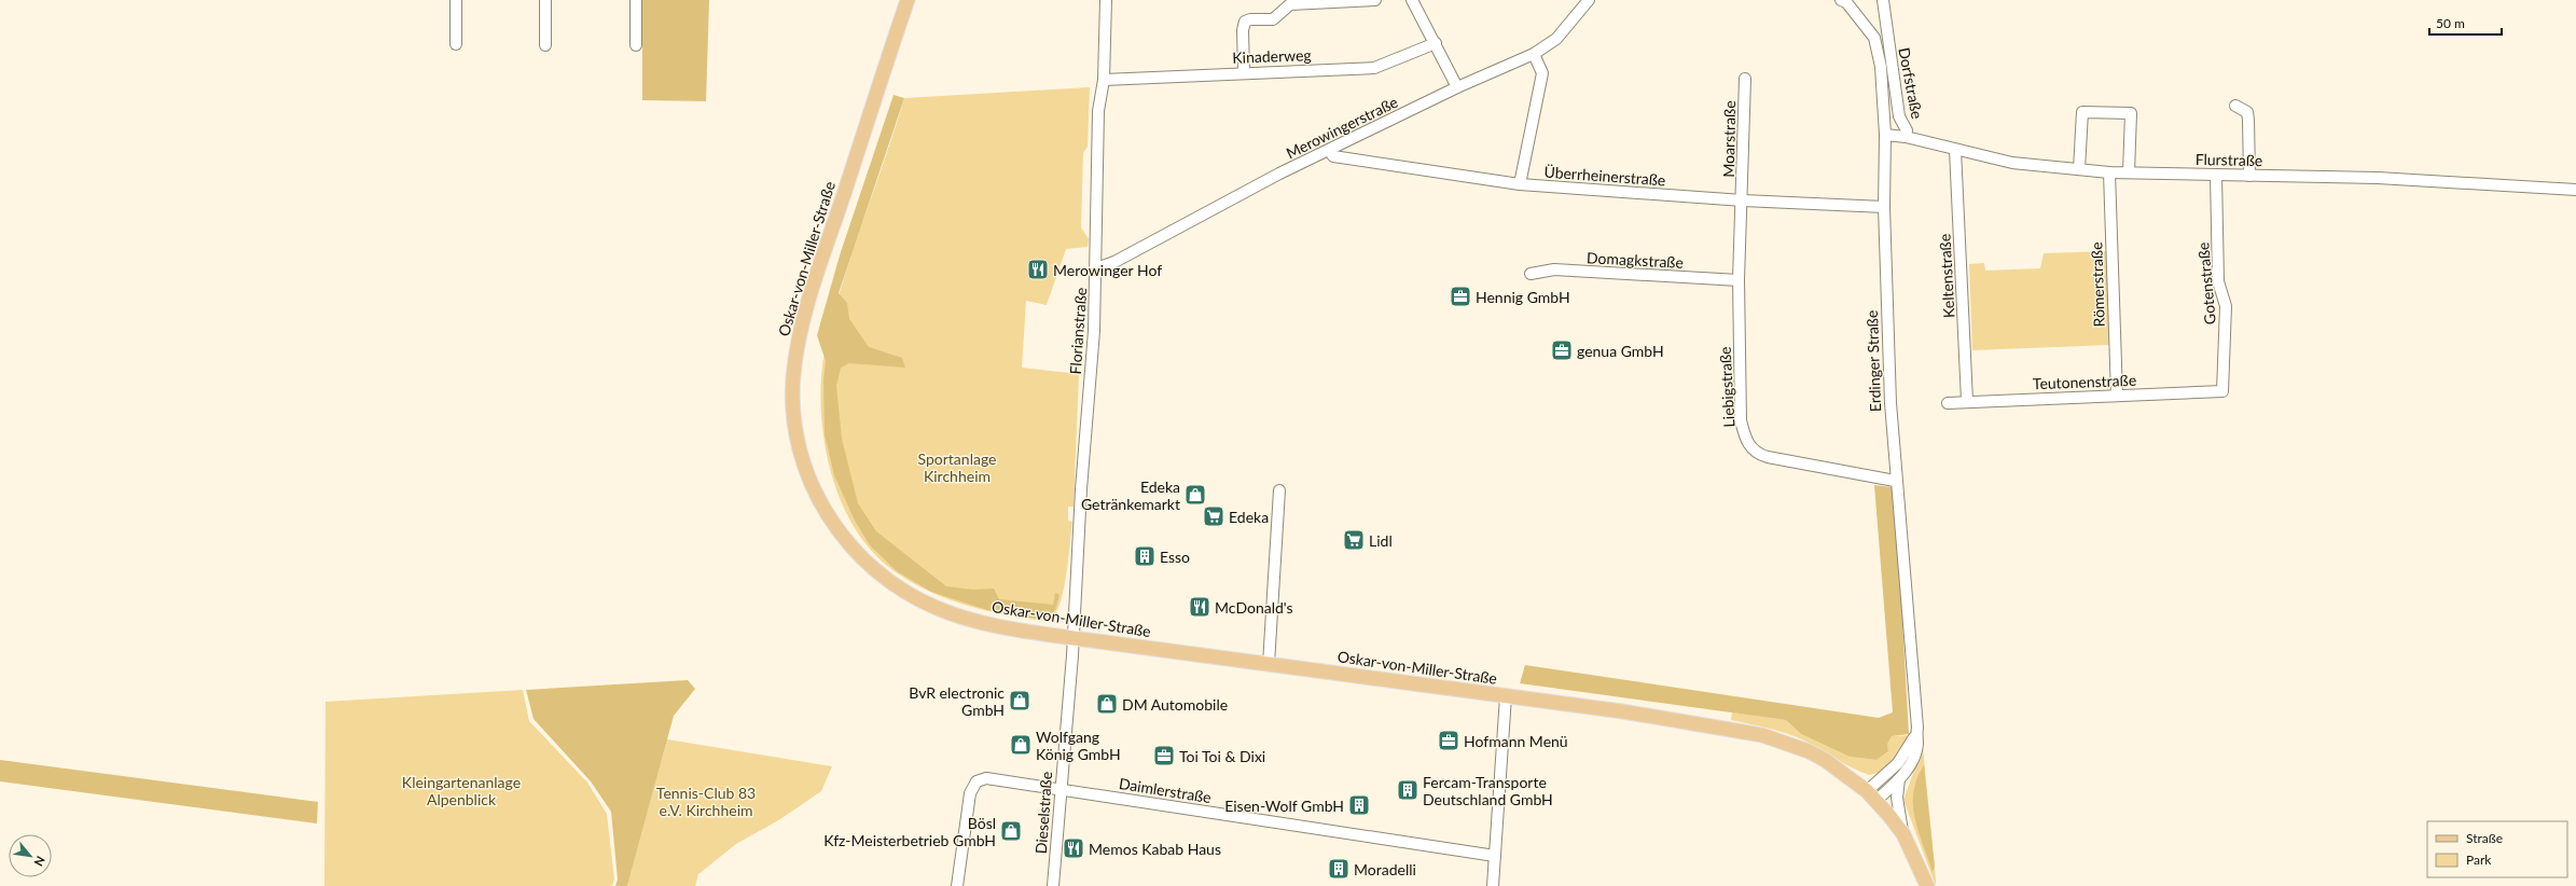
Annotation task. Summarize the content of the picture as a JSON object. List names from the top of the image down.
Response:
{
  "streets": {
    "main road": ["Oskar-von-Miller-Straße"],
    "street": [
      "Kinaderweg",
      "Dorfstraße",
      "Merowingerstraße",
      "Moarstraße",
      "Flurstraße",
      "Überrheinerstraße",
      "Domagkstraße",
      "Keltenstraße",
      "Gotenstraße",
      "Römerstraße",
      "Florianstraße",
      "Erdinger Straße",
      "Teutonenstraße",
      "Liebigstraße",
      "Daimlerstraße",
      "Dieselstraße"
    ]
  },
  "crossings": [
    ["Kinaderweg", "Florianstraße"],
    ["Dorfstraße", "Flurstraße"],
    ["Dorfstraße", "Erdinger Straße"],
    ["Merowingerstraße", "Überrheinerstraße"],
    ["Merowingerstraße", "Florianstraße"],
    ["Moarstraße", "Überrheinerstraße"],
    ["Moarstraße", "Liebigstraße"],
    ["Flurstraße", "Keltenstraße"],
    ["Flurstraße", "Gotenstraße"],
    ["Flurstraße", "Römerstraße"],
    ["Flurstraße", "Erdinger Straße"],
    ["Überrheinerstraße", "Erdinger Straße"],
    ["Überrheinerstraße", "Liebigstraße"],
    ["Oskar-von-Miller-Straße", "Florianstraße"],
    ["Oskar-von-Miller-Straße", "Erdinger Straße"],
    ["Oskar-von-Miller-Straße", "Dieselstraße"],
    ["Domagkstraße", "Liebigstraße"],
    ["Keltenstraße", "Teutonenstraße"],
    ["Gotenstraße", "Teutonenstraße"],
    ["Römerstraße", "Teutonenstraße"],
    ["Florianstraße", "Dieselstraße"],
    ["Erdinger Straße", "Liebigstraße"],
    ["Daimlerstraße", "Dieselstraße"]
  ],
  "parks": ["Sportanlage Kirchheim", "Kleingartenanlage Alpenblick", "Tennis-Club 83 e.V. Kirchheim"],
  "places": {
    "restaurant": ["Merowinger Hof", "McDonald's", "Memos Kabab Haus"],
    "office": [
      "Hennig GmbH",
      "genua GmbH",
      "Hofmann Menü",
      "Toi Toi & Dixi"
    ],
    "shop": [
      "Edeka Getränkemarkt",
      "BvR electronic GmbH",
      "DM Automobile",
      "Wolfgang König GmbH",
      "Bösl Kfz-Meisterbetrieb GmbH"
    ],
    "supermarket": ["Edeka", "Lidl"],
    "building": [
      "Esso",
      "Fercam-Transporte Deutschland GmbH",
      "Eisen-Wolf GmbH",
      "Moradelli"
    ]
  },
  "legend": ["Straße", "Park"],
  "scale_bar": "50 m",
  "north": "bottom right"
}
